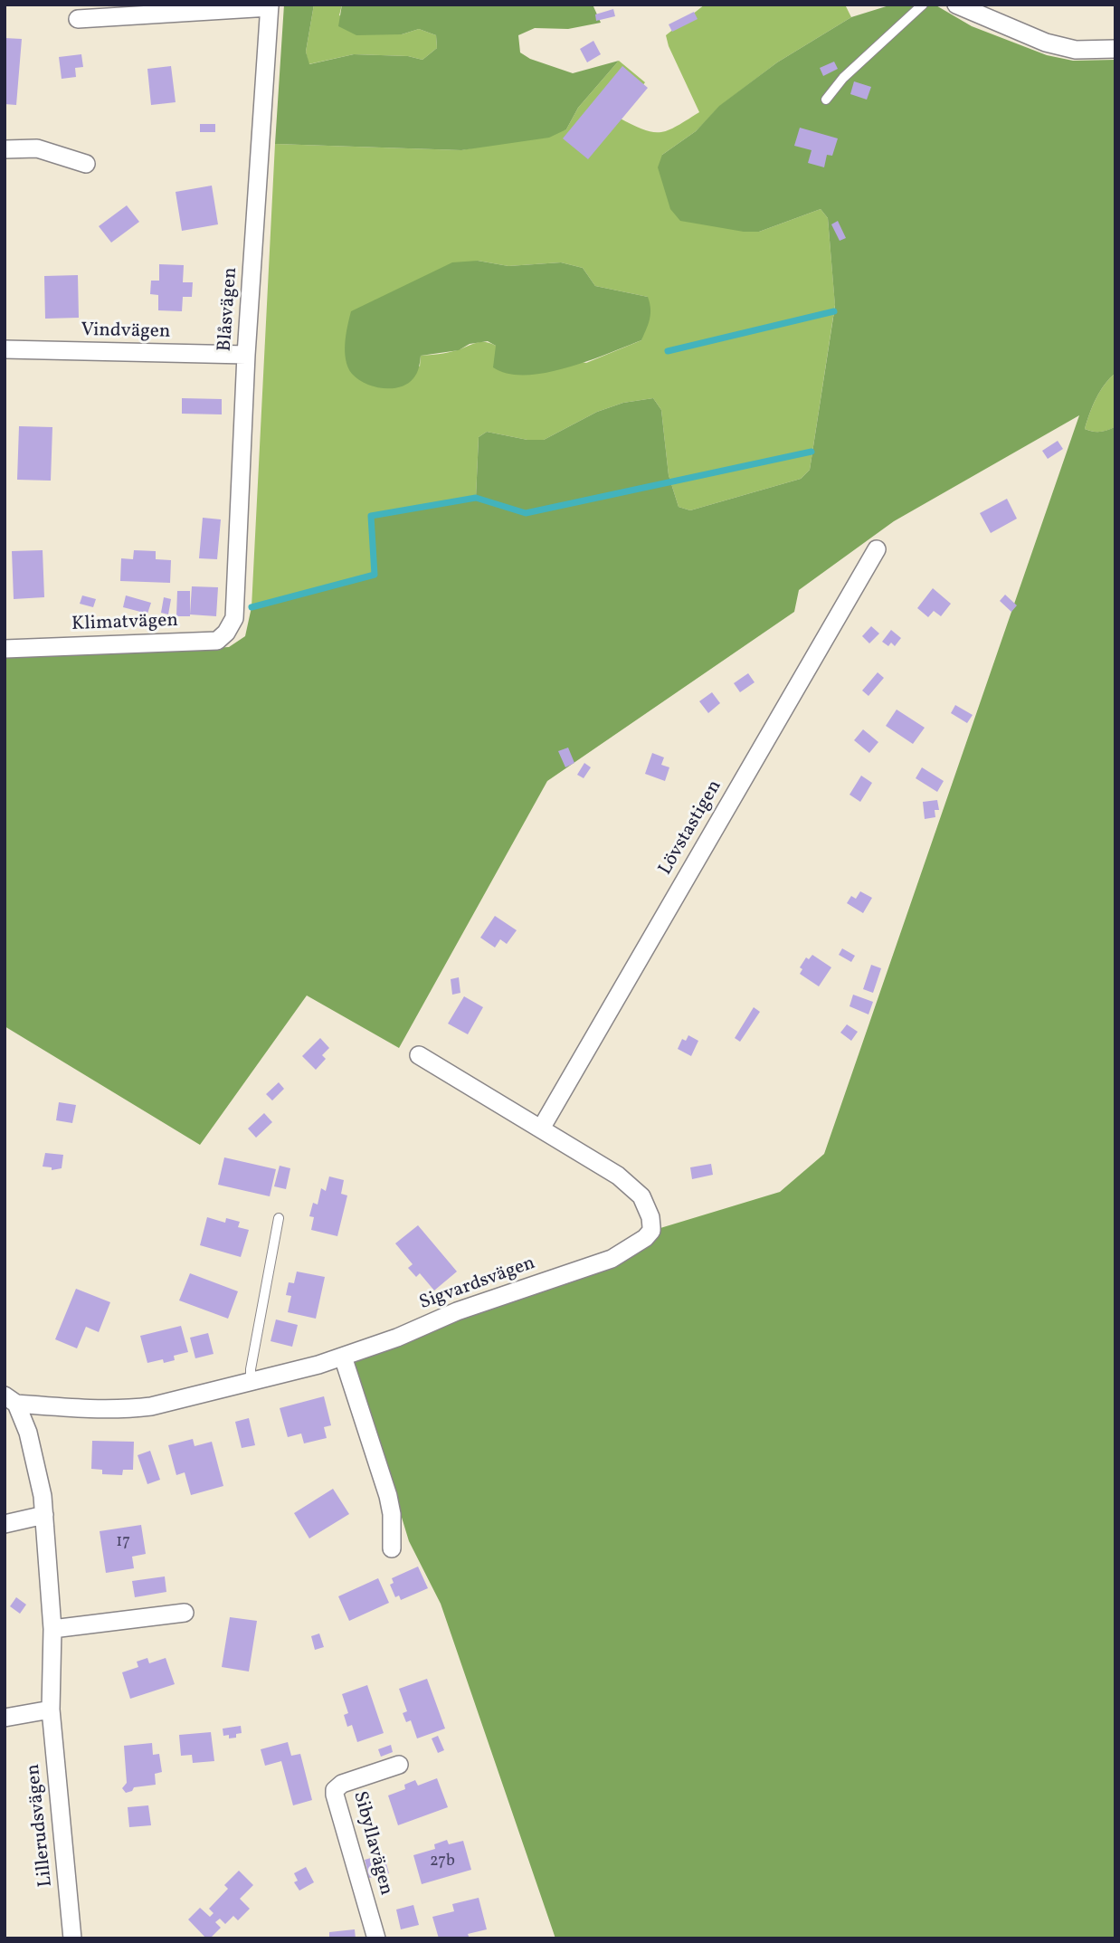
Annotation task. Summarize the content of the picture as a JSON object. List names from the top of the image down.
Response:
{
  "streets": {
    "street": [
      "Blåsvägen",
      "Vindvägen",
      "Klimatvägen",
      "Lövstastigen",
      "Sigvardsvägen",
      "Lillerudsvägen",
      "Sibyllavägen"
    ]
  },
  "crossings": [
    ["Blåsvägen", "Vindvägen"],
    ["Blåsvägen", "Klimatvägen"],
    ["Lövstastigen", "Sigvardsvägen"],
    ["Sigvardsvägen", "Lillerudsvägen"]
  ],
  "house_numbers": ["17", "27b"]
}
